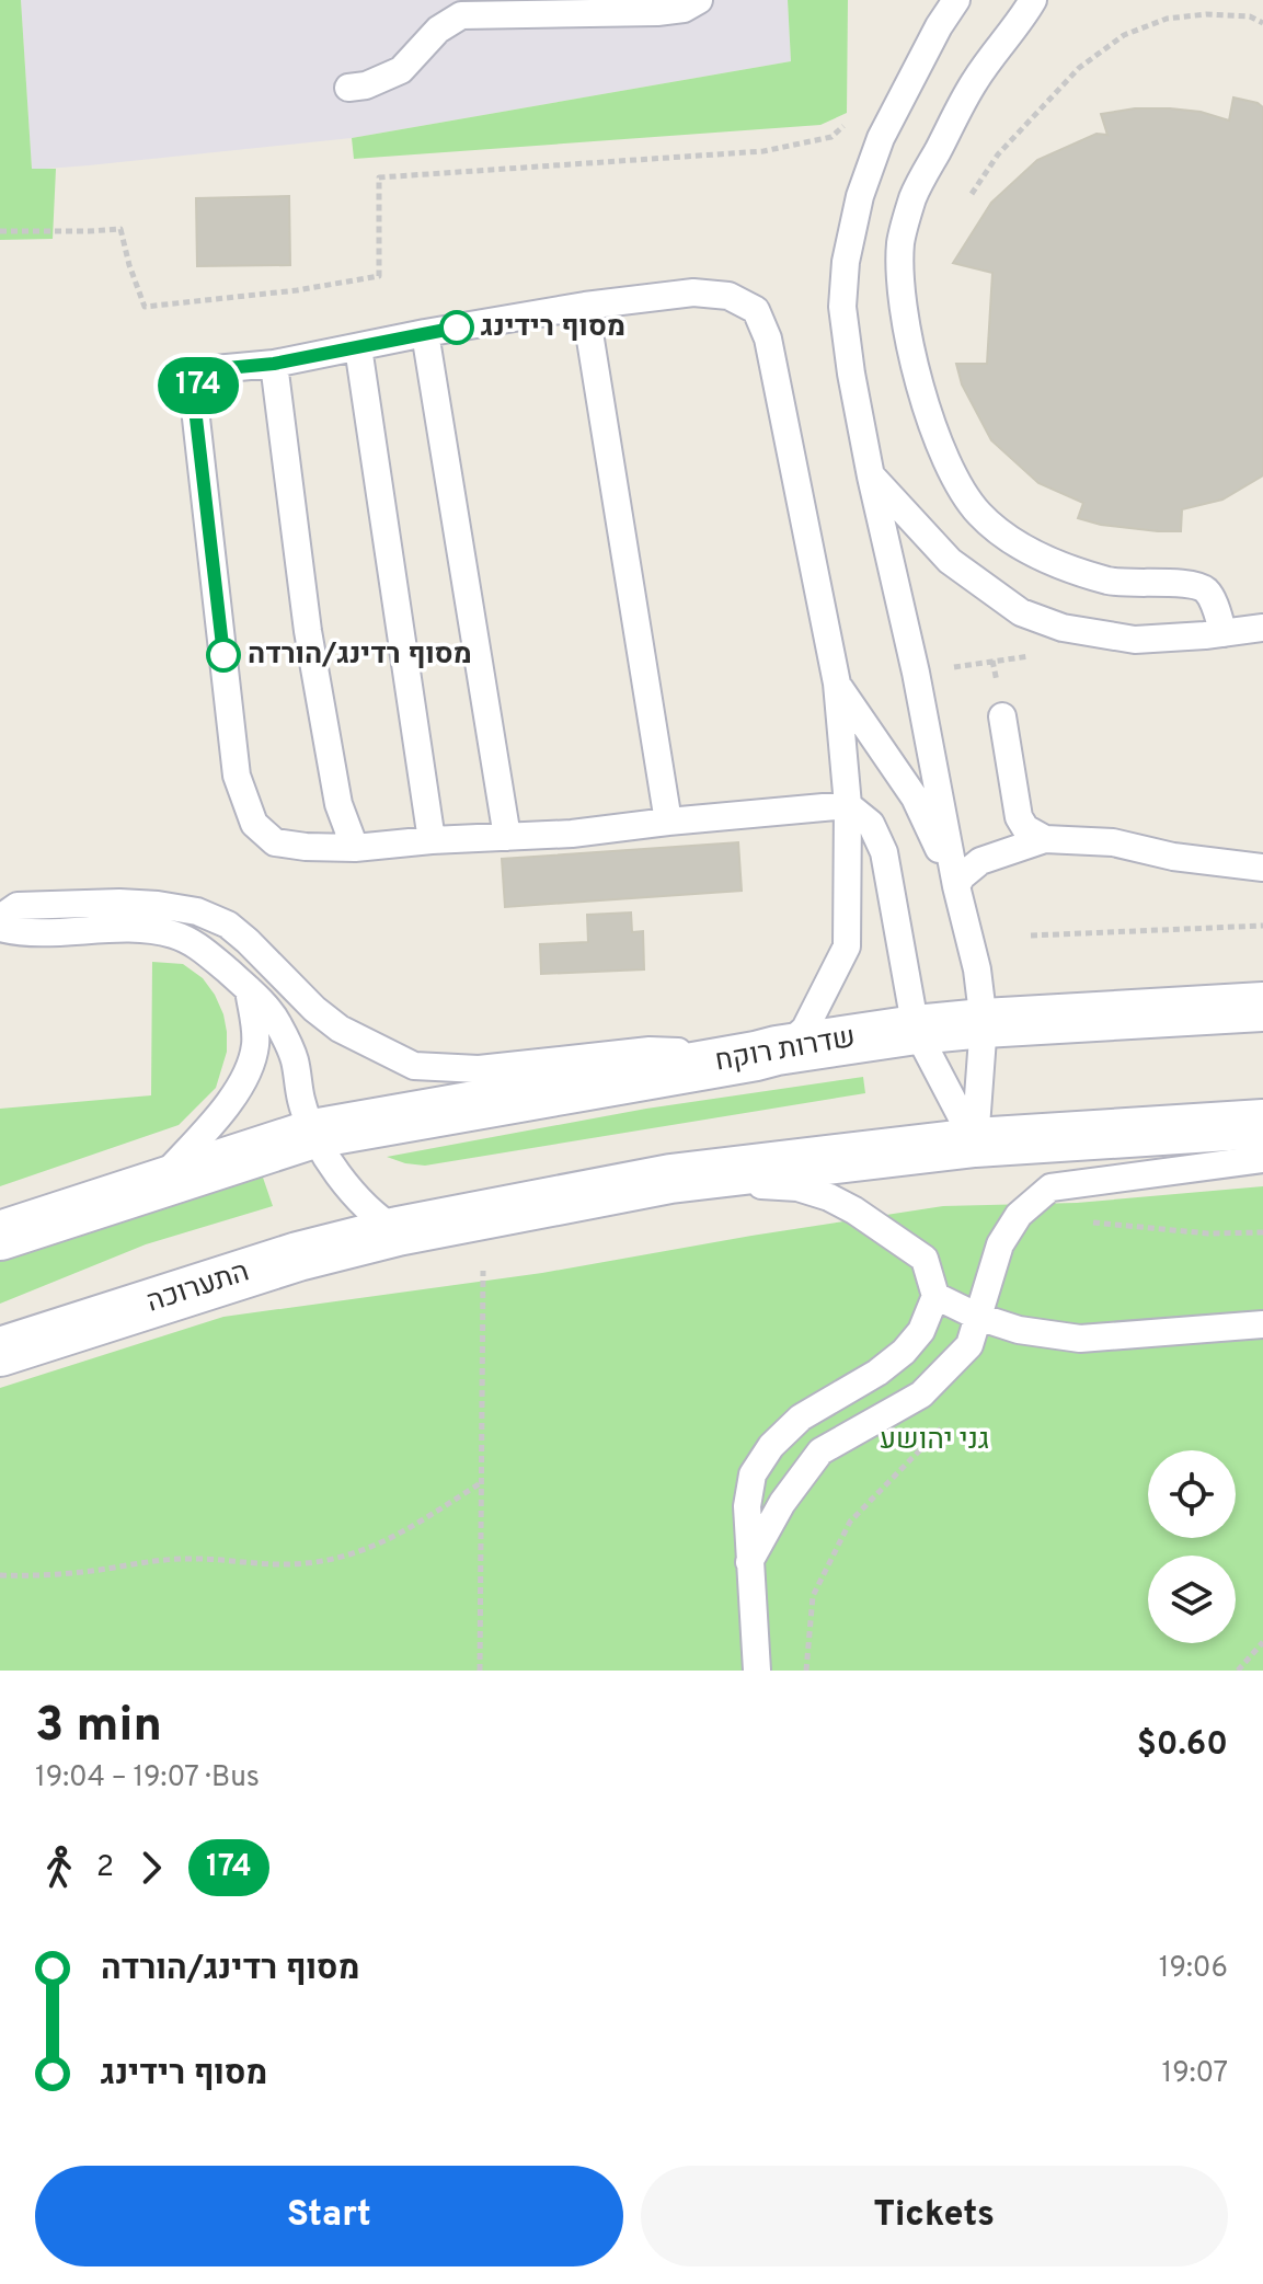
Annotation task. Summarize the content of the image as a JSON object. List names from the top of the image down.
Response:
{
  "streets": {
    "main road": ["שדרות רוקח", "התערוכה"]
  },
  "parks": ["גני יהושע"],
  "places": ["מסוף רידינג", "מסוף רדינג/הורדה"],
  "lines": ["bus line 174"],
  "page": {
    "on_map": "174",
    "heading": ["3 min", "19:04 – 19:07 · Bus", "$0.60"],
    "legs": ["2", "174"],
    "list": [
      {
        "name": "מסוף רדינג/הורדה",
        "value": "19:06"
      },
      {
        "name": "מסוף רידינג",
        "value": "19:07"
      }
    ],
    "buttons": ["Start", "Tickets"]
  }
}
